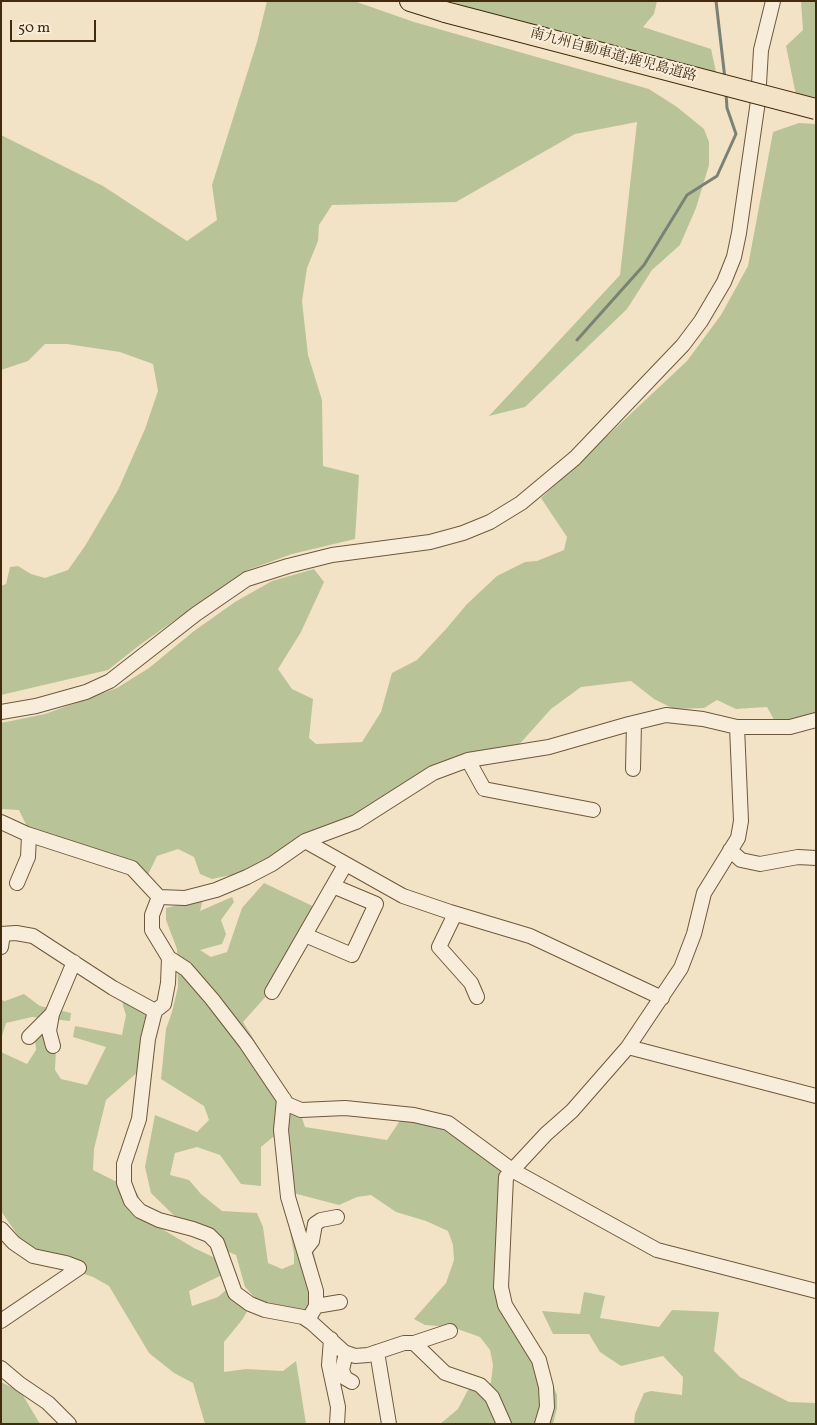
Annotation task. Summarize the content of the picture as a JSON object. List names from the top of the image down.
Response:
{
  "streets": {
    "highway": ["南九州自動車道;鹿児島道路"]
  },
  "scale_bar": "50 m"
}
